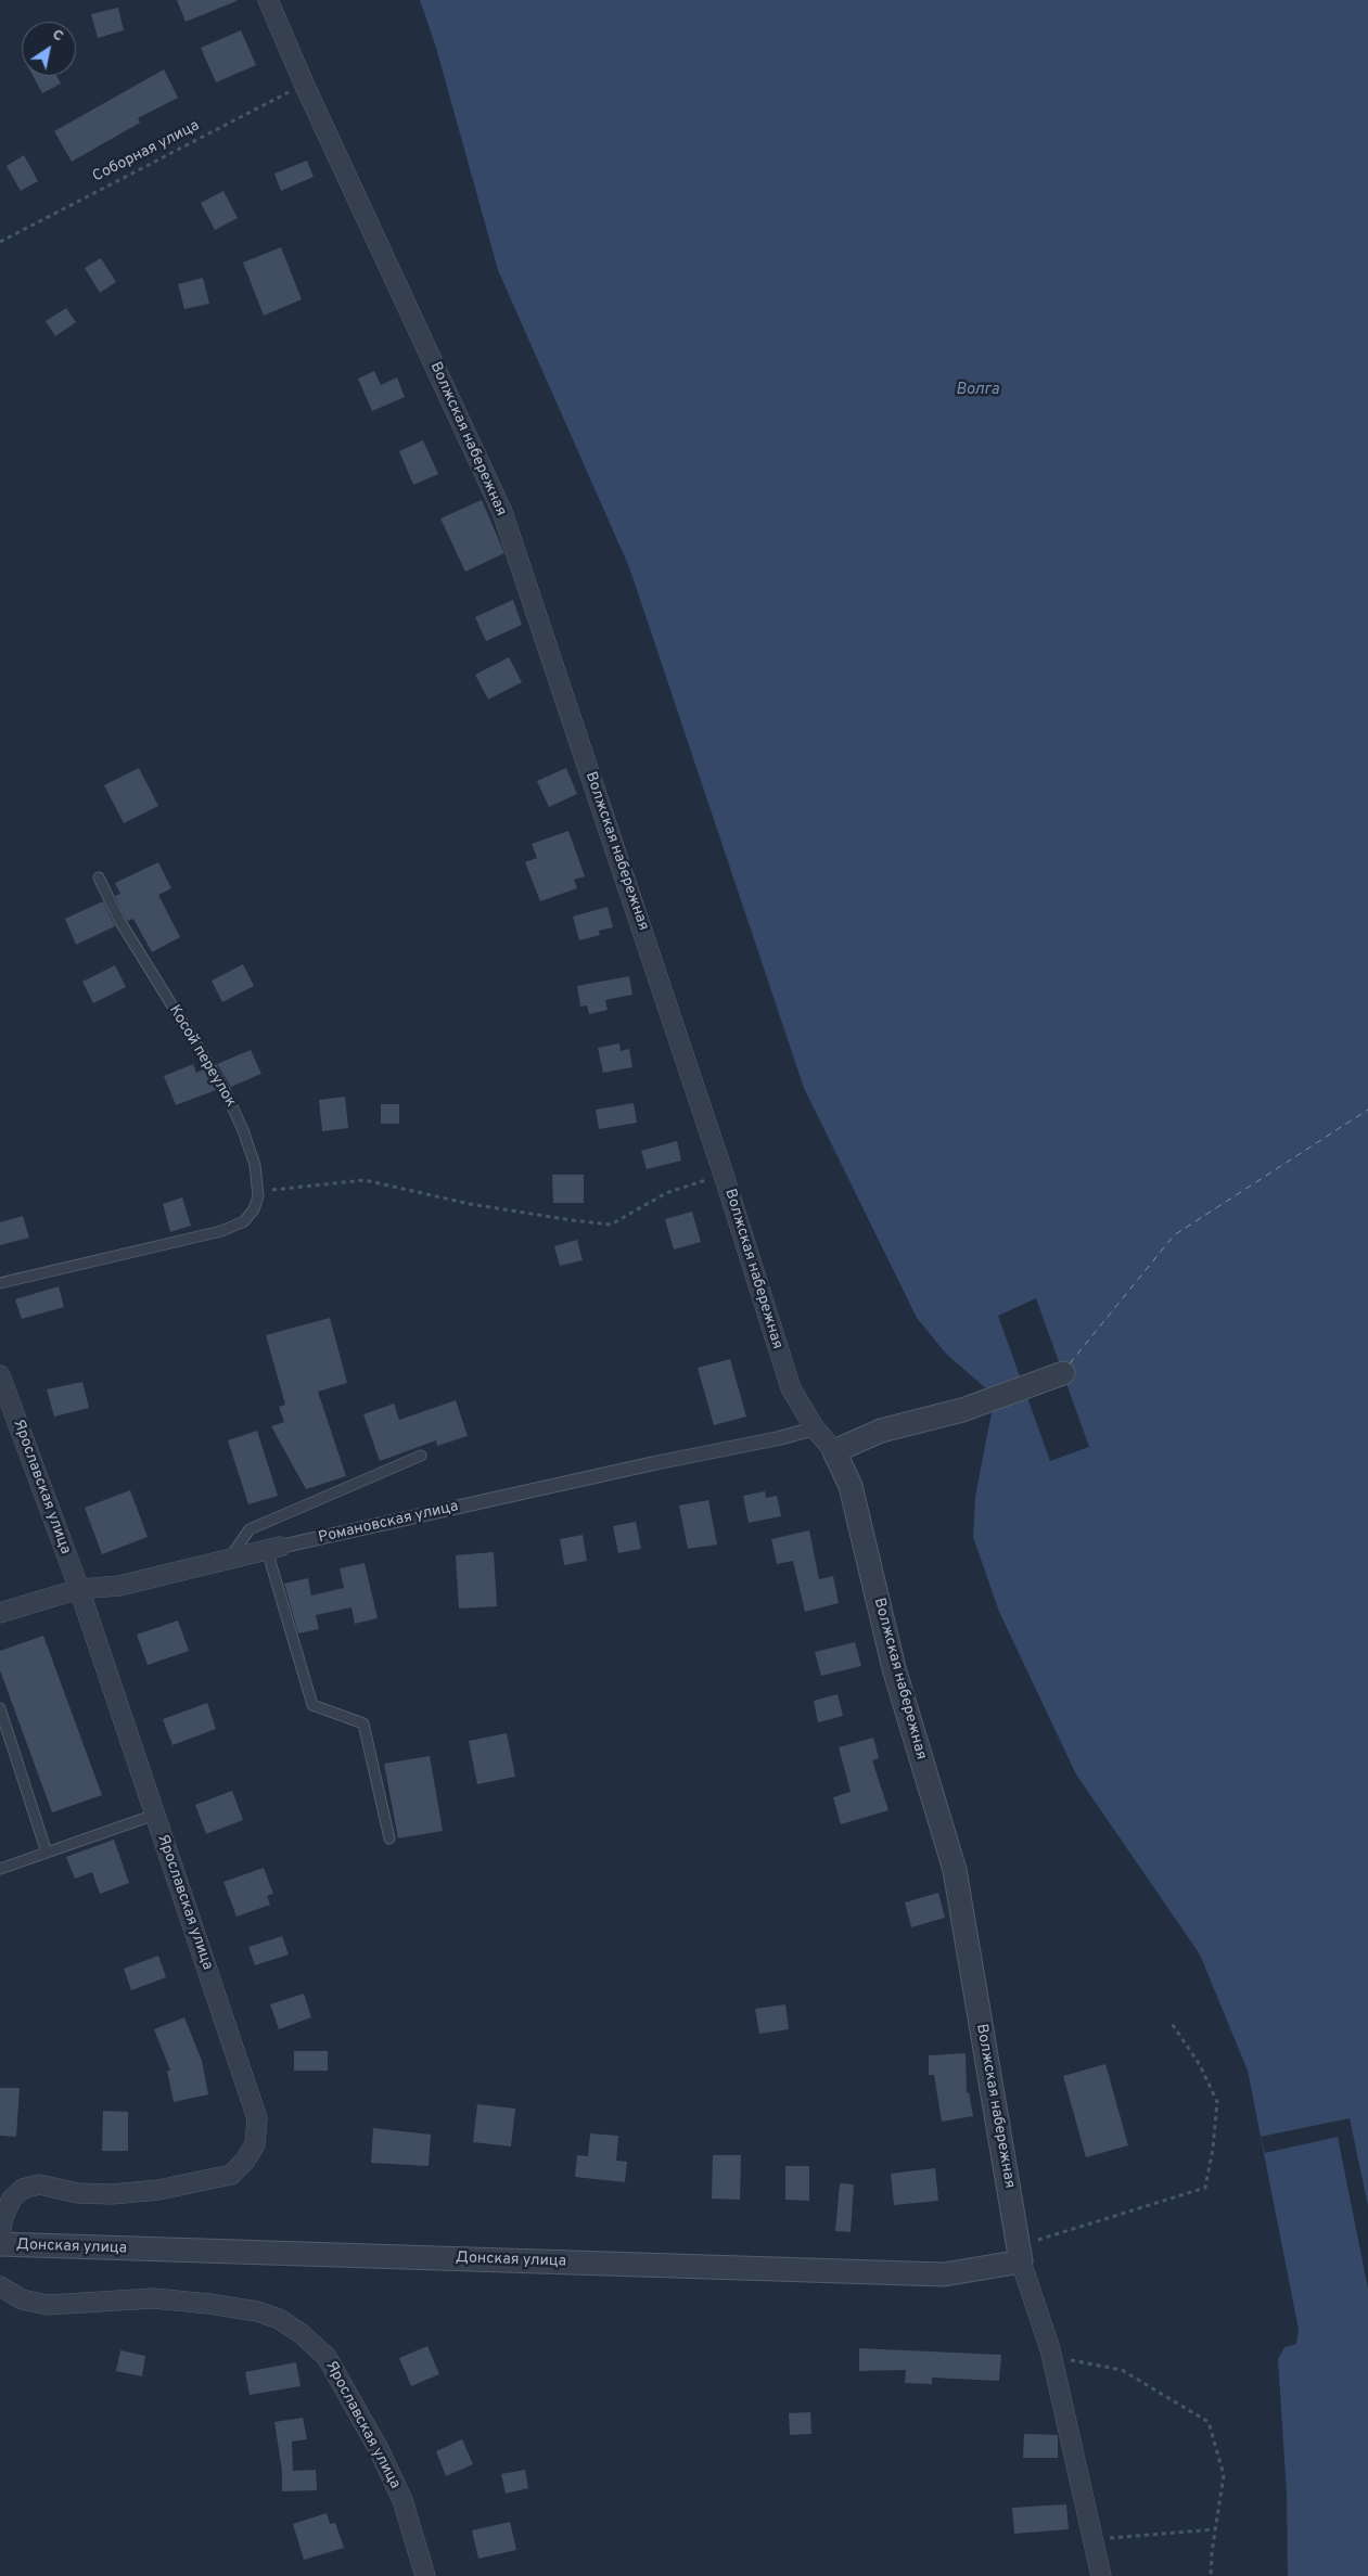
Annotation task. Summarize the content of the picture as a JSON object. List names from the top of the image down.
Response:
{
  "streets": {
    "street": [
      "Волжская набережная",
      "Ярославская улица",
      "Романовская улица",
      "Донская улица"
    ],
    "lane": ["Косой переулок"],
    "path": ["Соборная улица"]
  },
  "crossings": [
    ["Соборная улица", "Волжская набережная"],
    ["Волжская набережная", "Романовская улица"],
    ["Волжская набережная", "Донская улица"],
    ["Ярославская улица", "Романовская улица"]
  ],
  "water": ["Волга"],
  "north": "top right"
}
